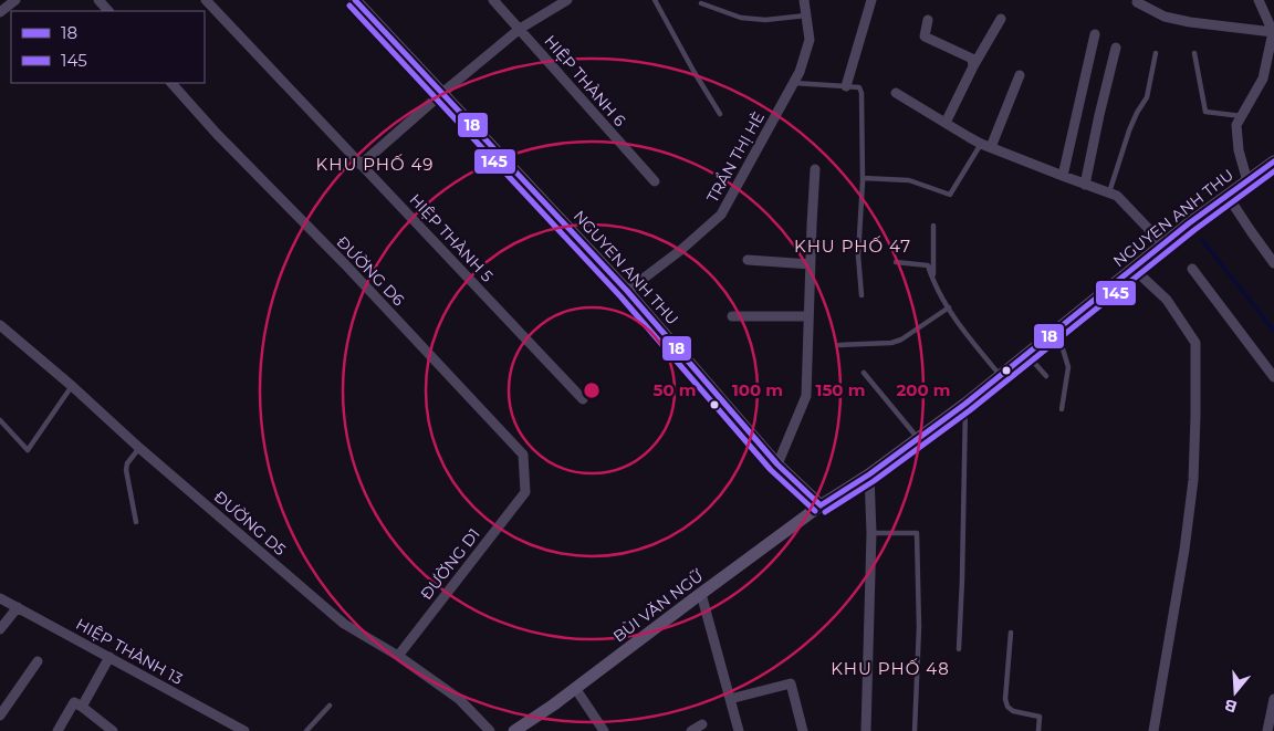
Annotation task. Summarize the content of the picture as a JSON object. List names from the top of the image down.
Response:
{
  "streets": {
    "main road": ["NGUYEN ANH THU", "BÙI VĂN NGỮ"],
    "street": [
      "HIỆP THÀNH 6",
      "TRẦN THỊ HÈ",
      "HIỆP THÀNH 5",
      "ĐƯỜNG D6",
      "ĐƯỜNG D5",
      "ĐƯỜNG D1",
      "HIỆP THÀNH 13"
    ]
  },
  "crossings": [
    ["TRẦN THỊ HÈ", "NGUYEN ANH THU"],
    ["NGUYEN ANH THU", "BÙI VĂN NGỮ"],
    ["ĐƯỜNG D6", "ĐƯỜNG D1"],
    ["ĐƯỜNG D5", "ĐƯỜNG D1"]
  ],
  "districts": ["KHU PHỐ 49", "KHU PHỐ 47", "KHU PHỐ 48"],
  "lines": ["transit line 18", "transit line 145"],
  "legend": ["18", "145"],
  "north": "bottom",
  "rings": [
    "50 m",
    "100 m",
    "150 m",
    "200 m"
  ]
}
